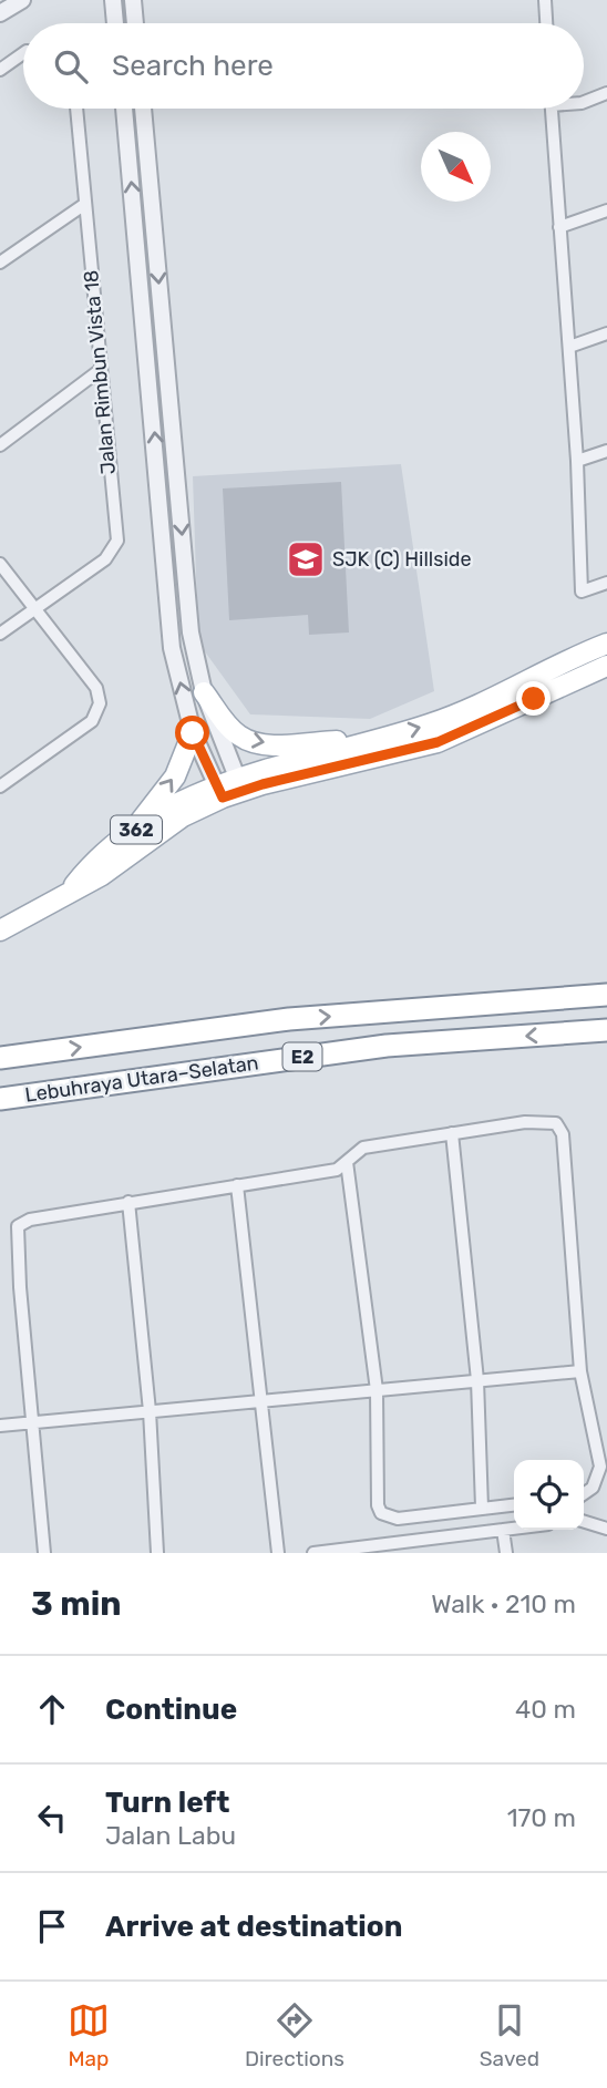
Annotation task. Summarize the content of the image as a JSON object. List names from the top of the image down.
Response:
{
  "streets": {
    "highway": ["E2", "Lebuhraya Utara–Selatan"],
    "main road": ["362"],
    "street": ["Jalan Rimbun Vista 18"]
  },
  "places": {
    "school or university": ["SJK (C) Hillside"]
  },
  "north": "bottom right",
  "page": {
    "search": "Search here",
    "heading": ["3 min", "Walk · 210 m"],
    "list": [
      ["Continue", "40 m"],
      ["Turn left", "Jalan Labu", "170 m"],
      "Arrive at destination"
    ],
    "nav": ["Map", "Directions", "Saved"]
  }
}
